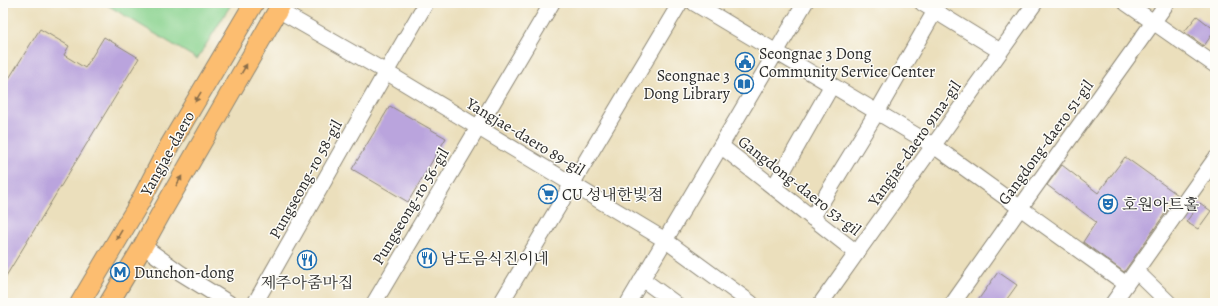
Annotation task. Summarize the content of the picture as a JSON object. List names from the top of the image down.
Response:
{
  "streets": {
    "main road": ["Yangjae-daero"],
    "street": [
      "Yangjae-daero 89-gil",
      "Gangdong-daero 51-gil",
      "Yangjae-daero 91na-gil",
      "Pungseong-ro 58-gil",
      "Gangdong-daero 53-gil",
      "Pungseong-ro 56-gil"
    ]
  },
  "crossings": [
    ["Yangjae-daero 89-gil", "Yangjae-daero"],
    ["Yangjae-daero 89-gil", "Pungseong-ro 58-gil"],
    ["Yangjae-daero 89-gil", "Gangdong-daero 53-gil"],
    ["Yangjae-daero 89-gil", "Pungseong-ro 56-gil"],
    ["Yangjae-daero 91na-gil", "Gangdong-daero 53-gil"]
  ],
  "places": {
    "public building": ["Seongnae 3 Dong Community Service Center"],
    "library": ["Seongnae 3 Dong Library"],
    "supermarket": ["CU 성내한빛점"],
    "theatre": ["호원아트홀"],
    "restaurant": ["남도음식진이네", "제주아줌마집"],
    "metro station": ["Dunchon-dong"]
  }
}
